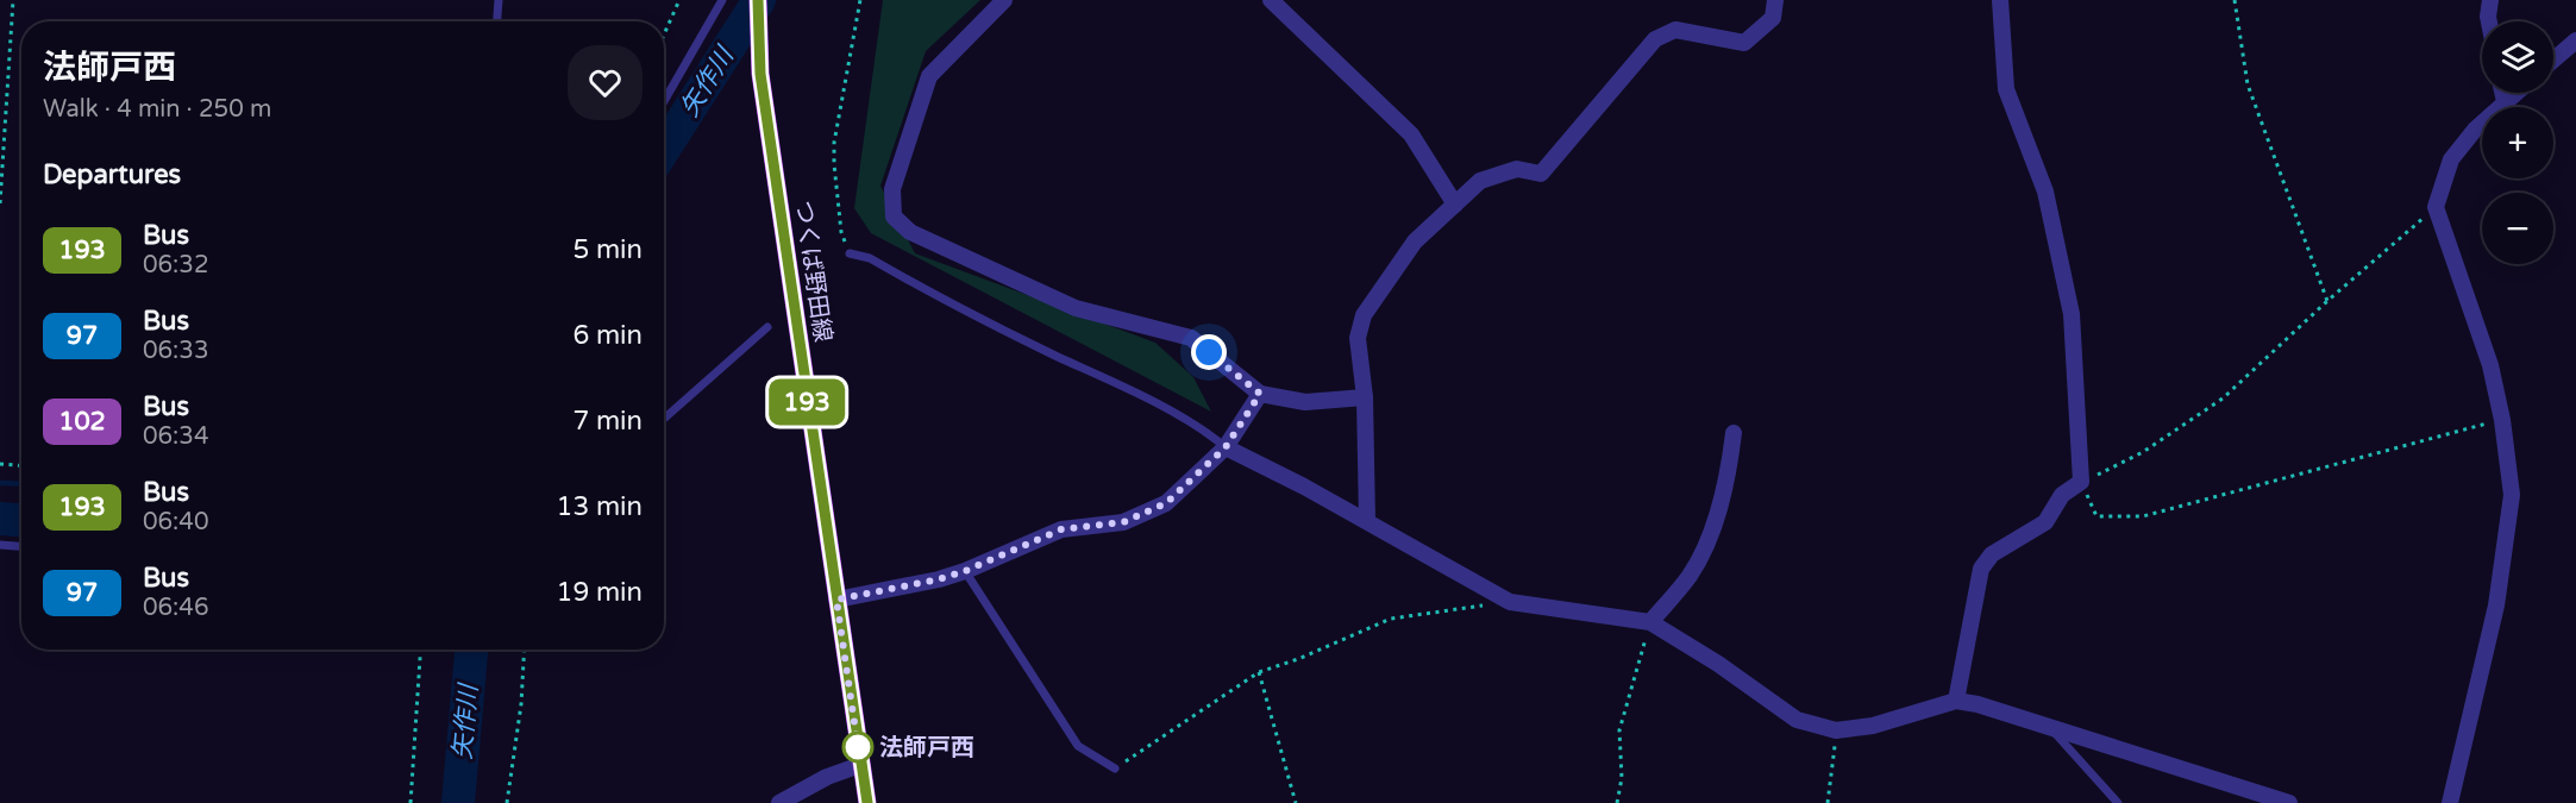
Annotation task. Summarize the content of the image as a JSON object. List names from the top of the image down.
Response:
{
  "streets": {
    "main road": ["つくば野田線"]
  },
  "water": ["矢作川"],
  "places": ["法師戸西"],
  "lines": ["bus line 193"],
  "page": {
    "on_map": "193",
    "map_buttons": ["+", "−"],
    "heading": [
      ["法師戸西", "Walk · 4 min · 250 m"],
      "Departures"
    ],
    "list": [
      {
        "mark": "193",
        "name": "Bus",
        "note": "06:32",
        "value": "5 min"
      },
      {
        "mark": "97",
        "name": "Bus",
        "note": "06:33",
        "value": "6 min"
      },
      {
        "mark": "102",
        "name": "Bus",
        "note": "06:34",
        "value": "7 min"
      },
      {
        "mark": "193",
        "name": "Bus",
        "note": "06:40",
        "value": "13 min"
      },
      {
        "mark": "97",
        "name": "Bus",
        "note": "06:46",
        "value": "19 min"
      }
    ]
  }
}
